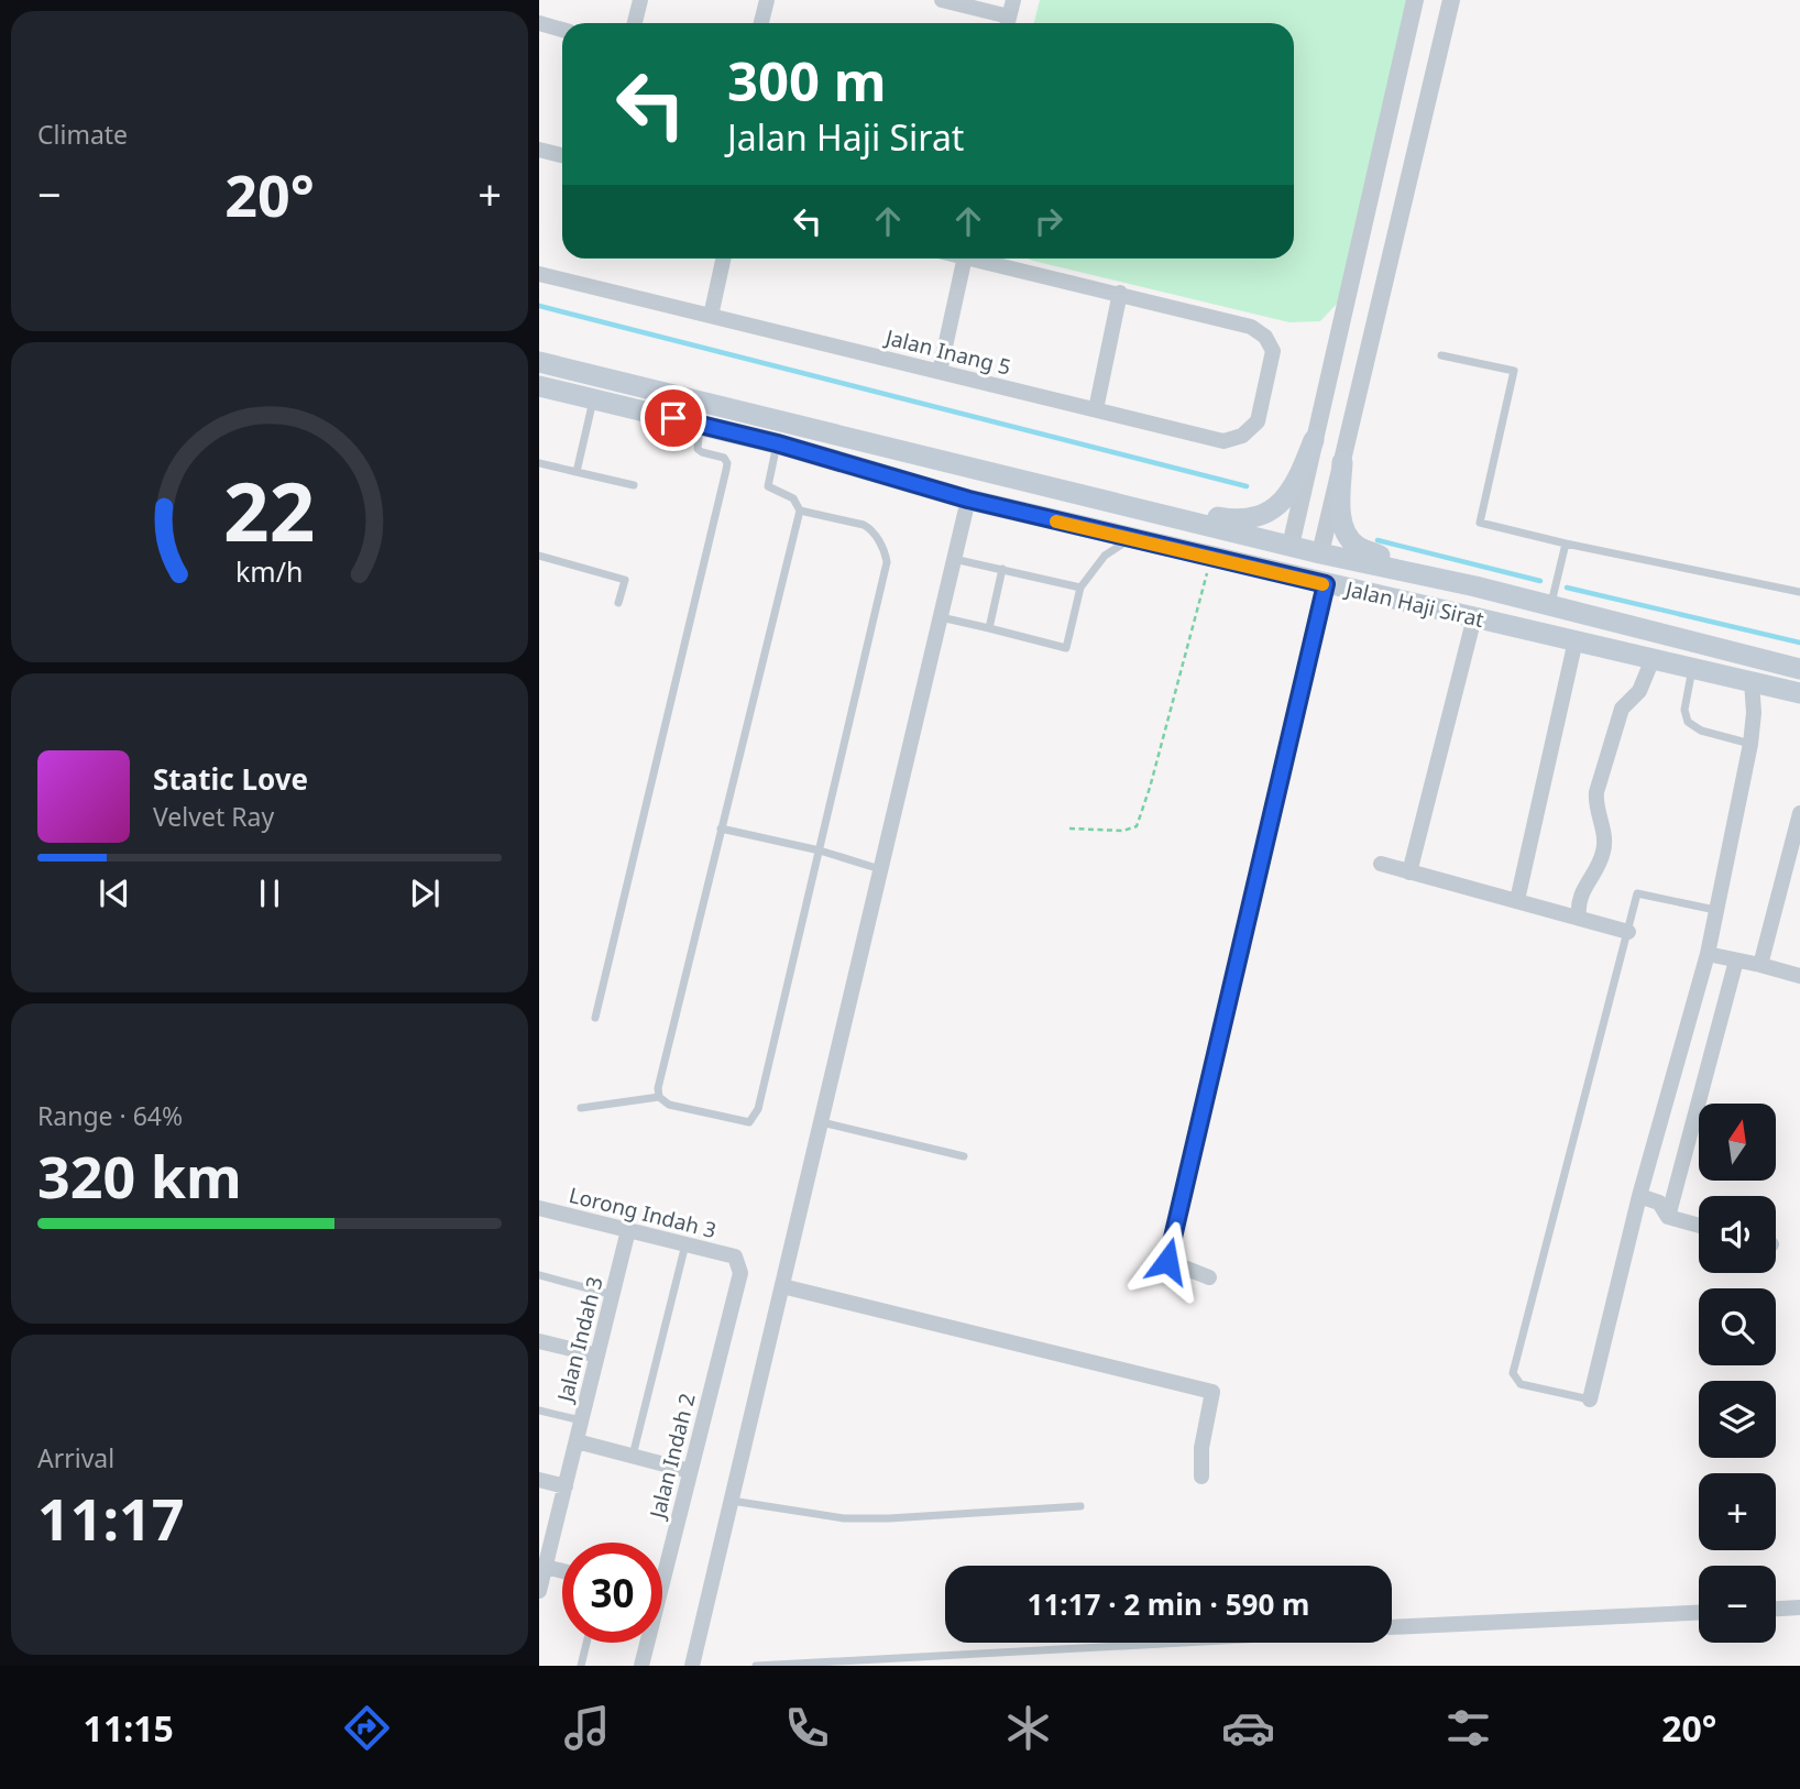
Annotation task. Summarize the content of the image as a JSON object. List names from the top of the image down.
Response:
{
  "streets": {
    "main road": ["Jalan Haji Sirat"],
    "street": [
      "Jalan Inang 5",
      "Lorong Indah 3",
      "Jalan Indah 3",
      "Jalan Indah 2"
    ]
  },
  "crossings": [
    ["Lorong Indah 3", "Jalan Indah 3"],
    ["Lorong Indah 3", "Jalan Indah 2"]
  ],
  "north": "top",
  "page": {
    "tile": [
      "Climate",
      ["Range · 64%", "320 km"],
      ["Arrival", "11:17"]
    ],
    "turn": ["300 m", "Jalan Haji Sirat"],
    "heat": ["−", "20°", "+"],
    "song": ["Static Love", "Velvet Ray"],
    "map_buttons": ["+", "−"],
    "limit": "30",
    "trip": "11:17 · 2 min · 590 m",
    "tabs": ["11:15", "20°"],
    "gauge": ["22", "km/h"]
  }
}
